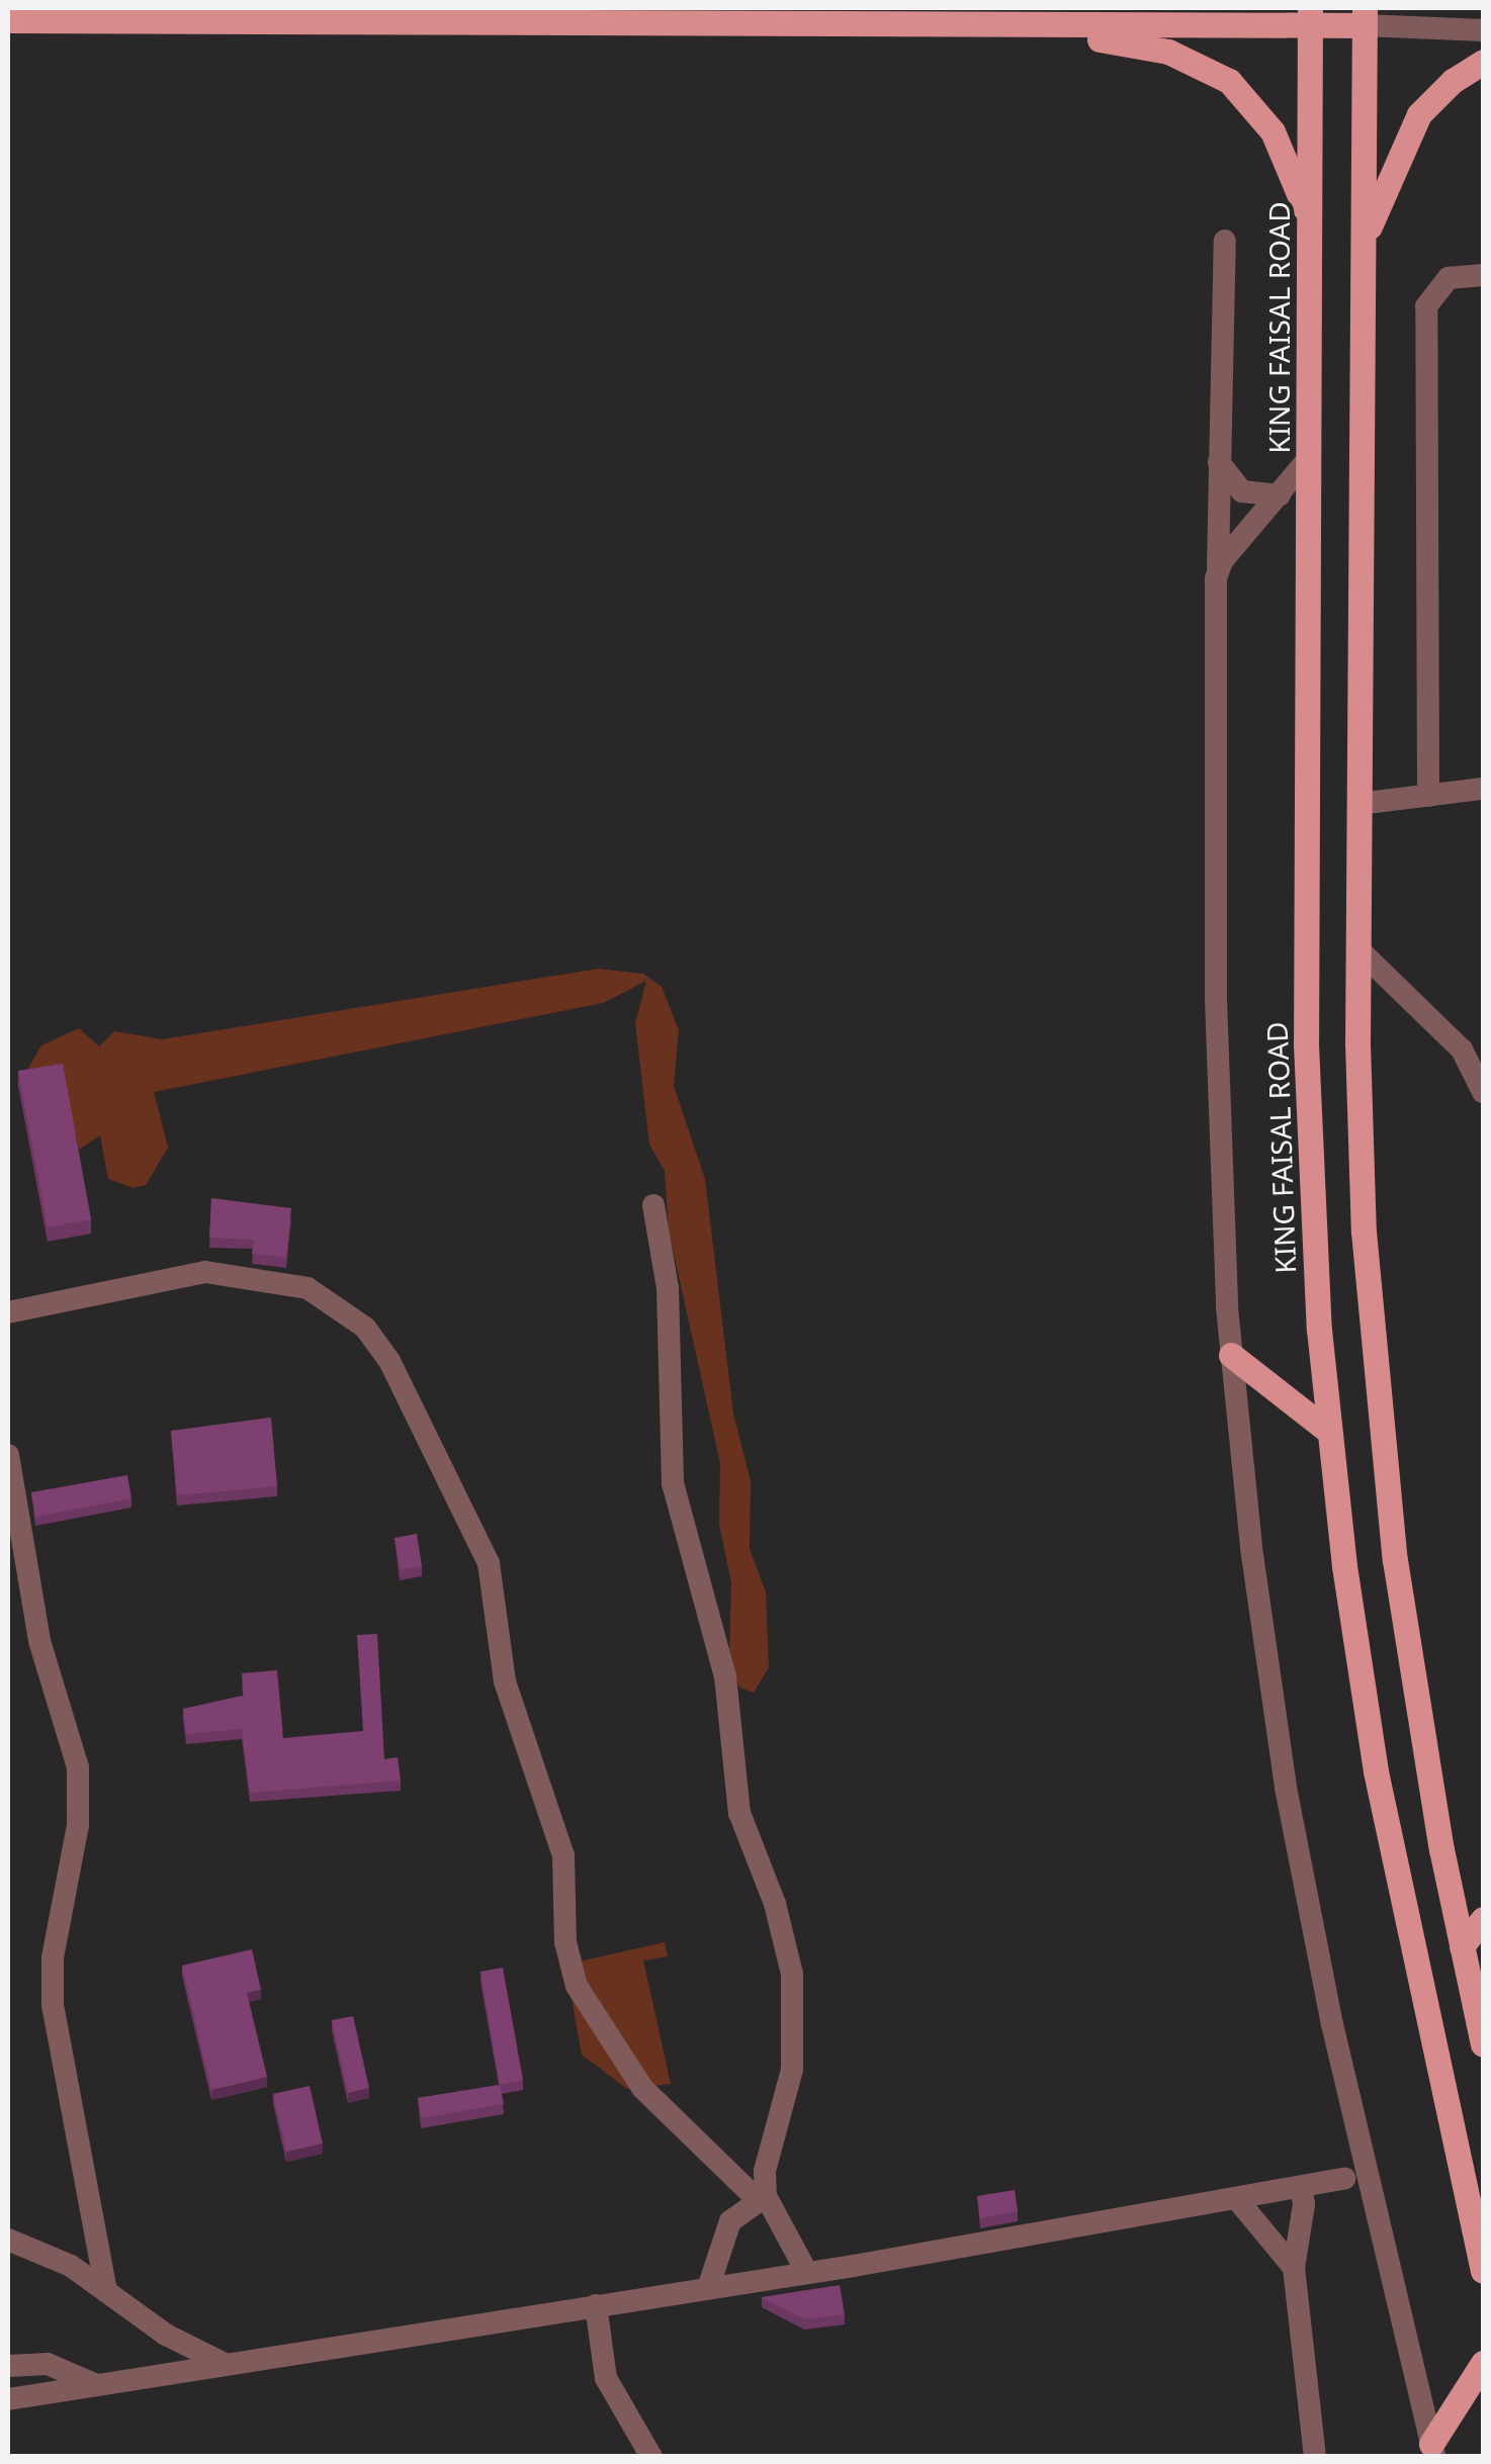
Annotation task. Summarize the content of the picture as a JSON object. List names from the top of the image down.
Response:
{
  "streets": {
    "main road": ["KING FAISAL ROAD"]
  }
}
